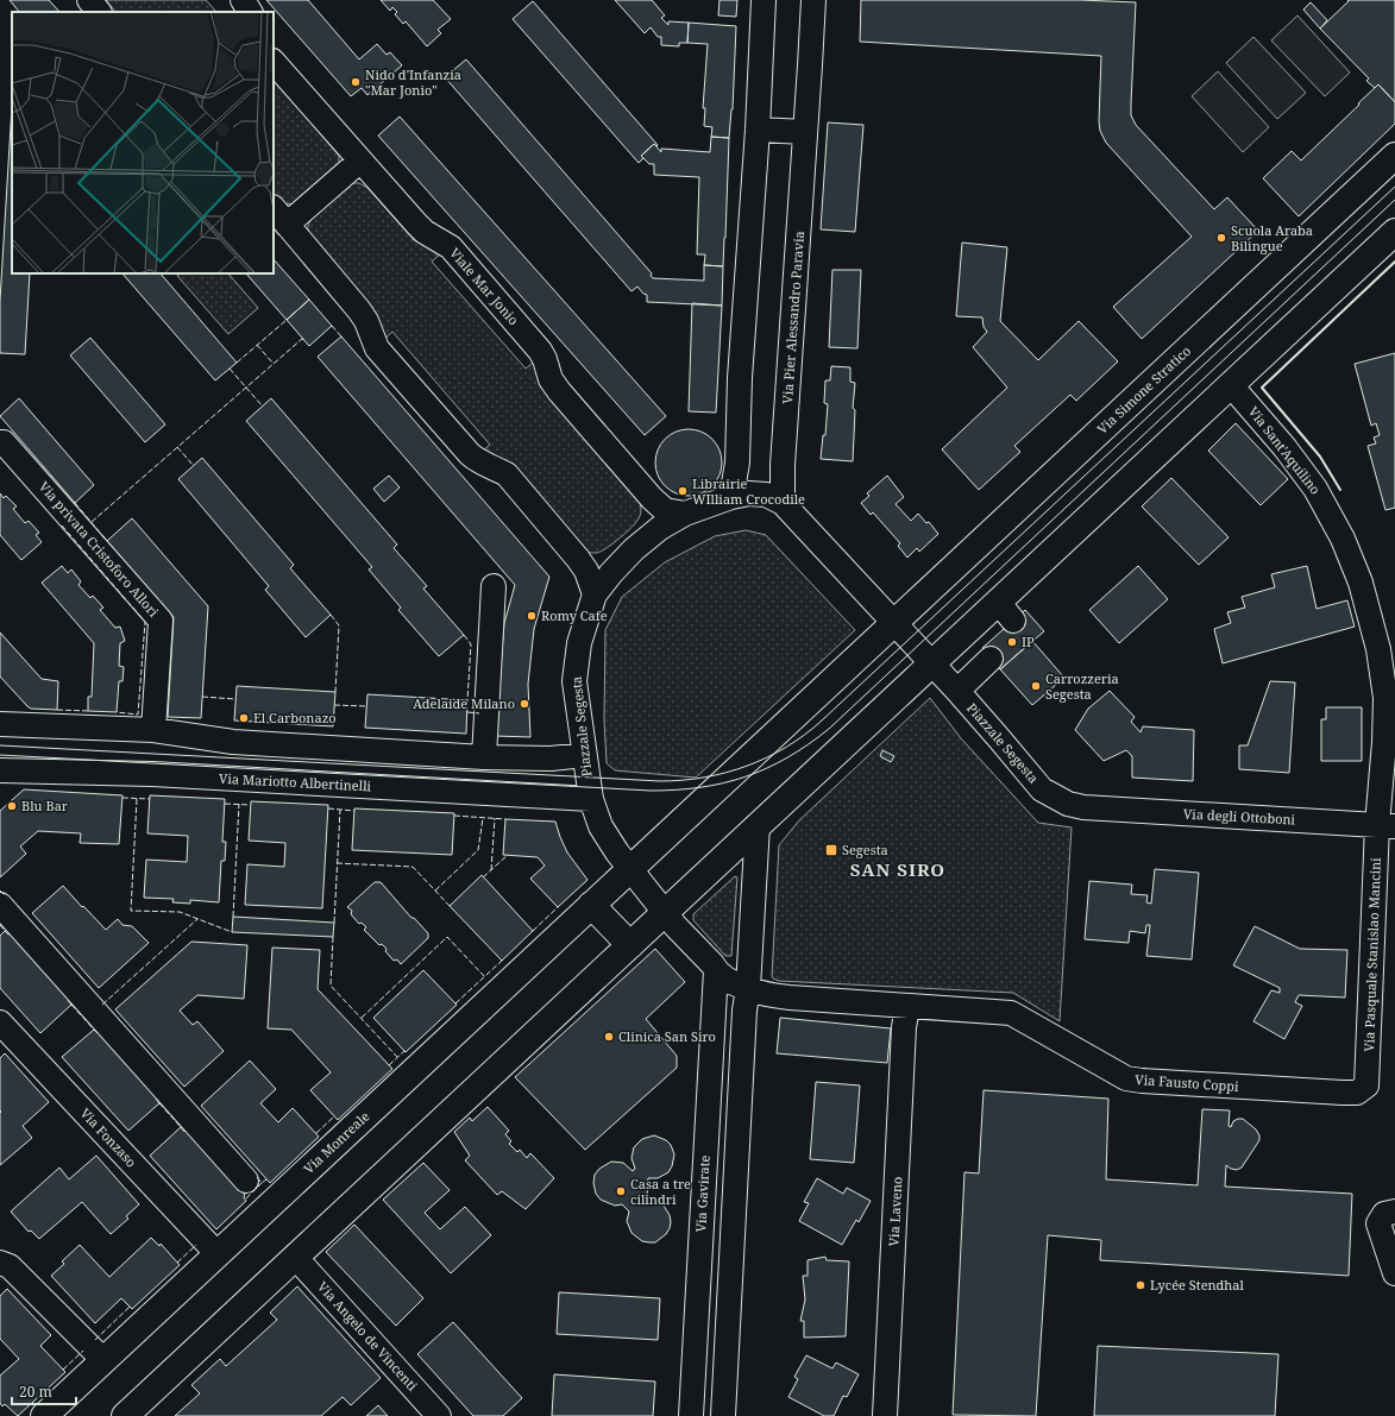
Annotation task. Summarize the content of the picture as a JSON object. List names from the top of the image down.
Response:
{
  "streets": {
    "main road": ["Via Simone Stratico", "Via Monreale"],
    "street": [
      "Viale Mar Jonio",
      "Via Pier Alessandro Paravia",
      "Via Sant'Aquilino",
      "Via privata Cristoforo Allori",
      "Piazzale Segesta",
      "Via Mariotto Albertinelli",
      "Via degli Ottoboni",
      "Via Pasquale Stanislao Mancini",
      "Via Fausto Coppi",
      "Via Fonzaso",
      "Via Gavirate",
      "Via Laveno",
      "Via Angelo de Vincenti"
    ]
  },
  "crossings": [
    ["Viale Mar Jonio", "Piazzale Segesta"],
    ["Via Pier Alessandro Paravia", "Piazzale Segesta"],
    ["Via Simone Stratico", "Piazzale Segesta"],
    ["Via Sant'Aquilino", "Via degli Ottoboni"],
    ["Via Sant'Aquilino", "Via Pasquale Stanislao Mancini"],
    ["Piazzale Segesta", "Via Mariotto Albertinelli"],
    ["Piazzale Segesta", "Via degli Ottoboni"],
    ["Piazzale Segesta", "Via Fausto Coppi"],
    ["Piazzale Segesta", "Via Monreale"],
    ["Piazzale Segesta", "Via Gavirate"],
    ["Piazzale Segesta", "Via Laveno"],
    ["Via degli Ottoboni", "Via Pasquale Stanislao Mancini"],
    ["Via Pasquale Stanislao Mancini", "Via Fausto Coppi"],
    ["Via Fausto Coppi", "Via Laveno"],
    ["Via Fonzaso", "Via Monreale"]
  ],
  "districts": ["SAN SIRO"],
  "places": {
    "other": [
      "Nido d'Infanzia \"Mar Jonio\"",
      "Scuola Araba Bilingue",
      "Librairie WIlliam Crocodile",
      "Romy Cafe",
      "IP",
      "Carrozzeria Segesta",
      "Adelaide Milano",
      "El Carbonazo",
      "Blu Bar",
      "Clinica San Siro",
      "Casa a tre cilindri",
      "Lycée Stendhal"
    ],
    "transit": ["Segesta"]
  },
  "scale_bar": "20 m"
}
